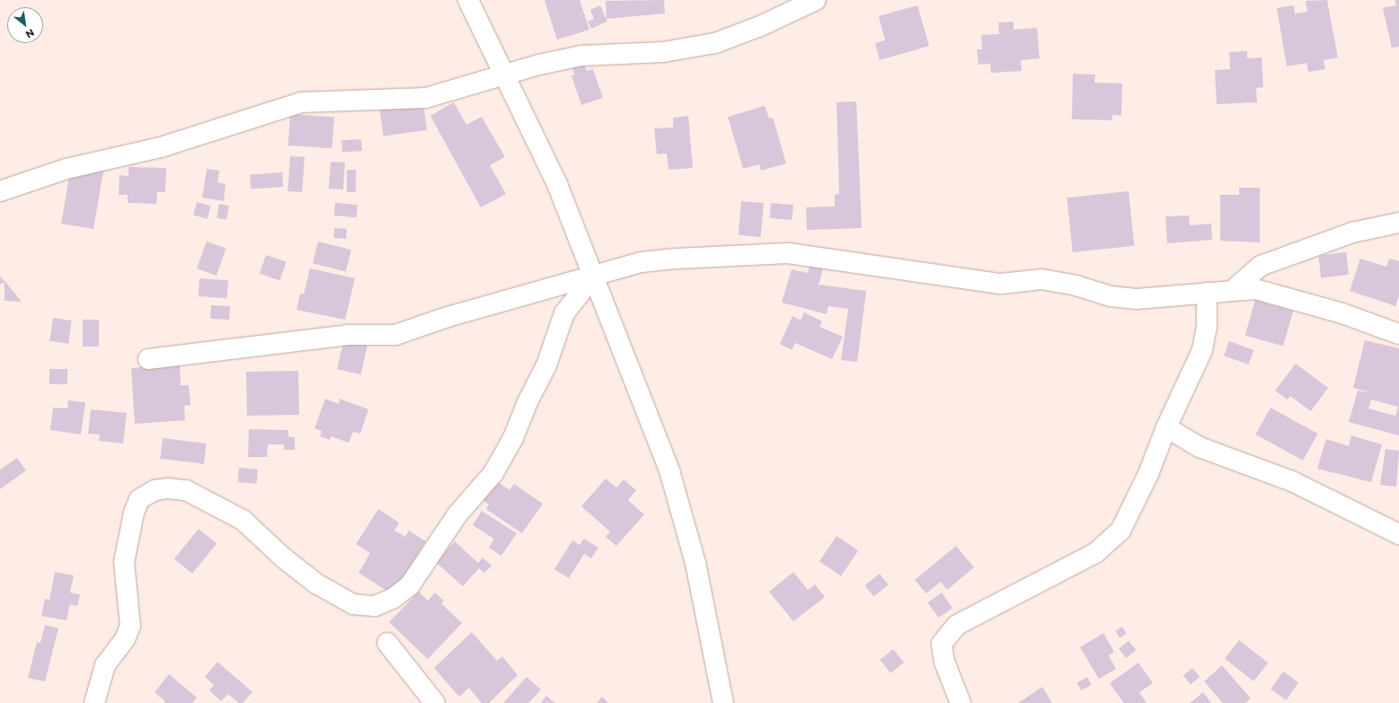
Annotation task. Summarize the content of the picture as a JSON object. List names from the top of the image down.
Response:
{
  "north": "bottom right"
}
